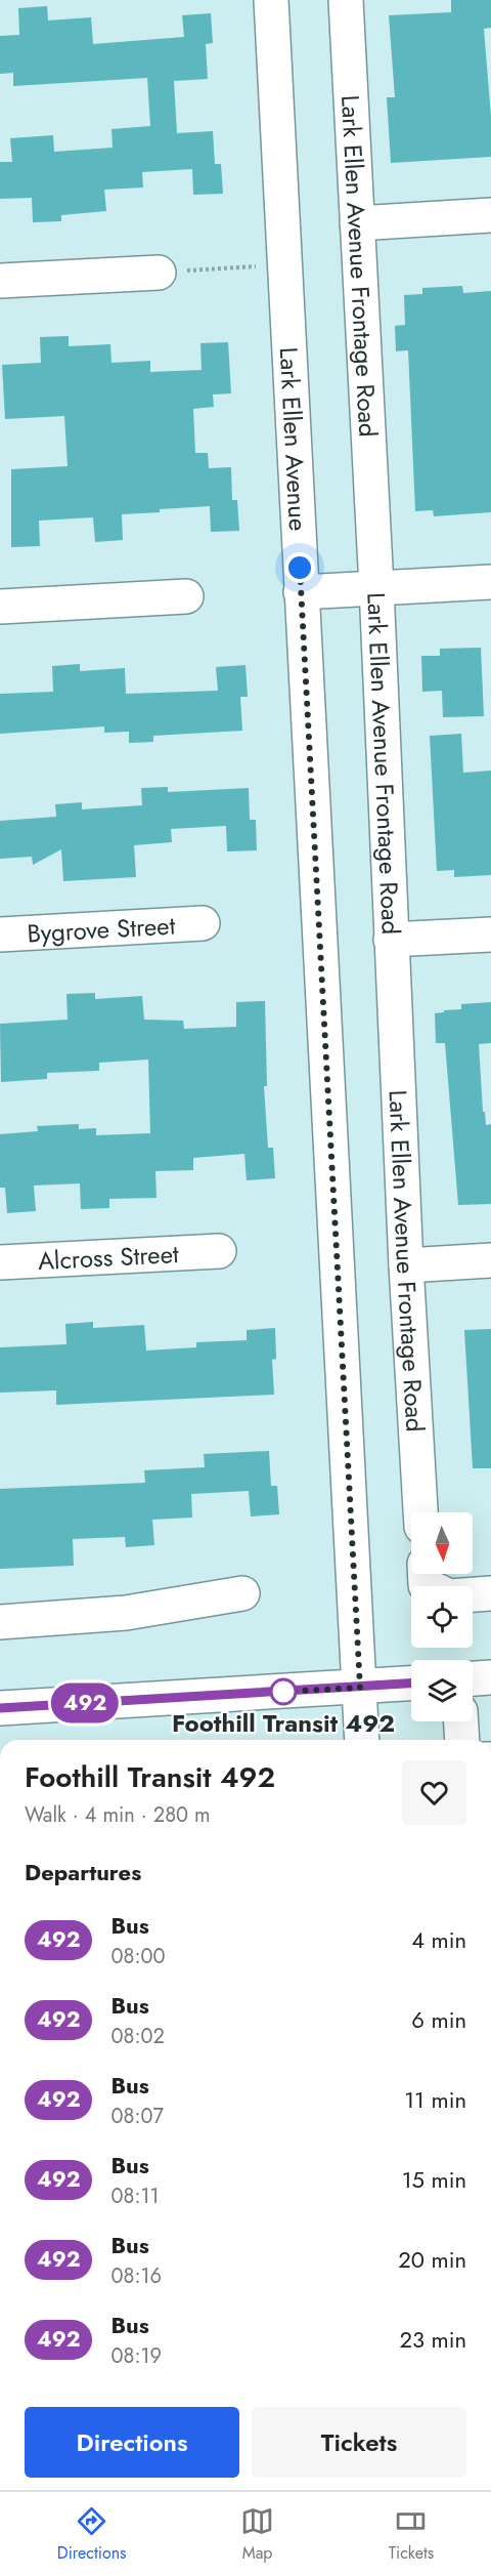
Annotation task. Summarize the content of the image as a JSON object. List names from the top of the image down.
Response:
{
  "streets": {
    "street": [
      "Lark Ellen Avenue Frontage Road",
      "Lark Ellen Avenue",
      "Bygrove Street",
      "Alcross Street"
    ]
  },
  "places": ["Foothill Transit 492"],
  "lines": ["bus line 492"],
  "north": "bottom",
  "page": {
    "on_map": "492",
    "heading": [
      ["Foothill Transit 492", "Walk · 4 min · 280 m"],
      "Departures"
    ],
    "list": [
      {
        "mark": "492",
        "name": "Bus",
        "note": "08:00",
        "value": "4 min"
      },
      {
        "mark": "492",
        "name": "Bus",
        "note": "08:02",
        "value": "6 min"
      },
      {
        "mark": "492",
        "name": "Bus",
        "note": "08:07",
        "value": "11 min"
      },
      {
        "mark": "492",
        "name": "Bus",
        "note": "08:11",
        "value": "15 min"
      },
      {
        "mark": "492",
        "name": "Bus",
        "note": "08:16",
        "value": "20 min"
      },
      {
        "mark": "492",
        "name": "Bus",
        "note": "08:19",
        "value": "23 min"
      }
    ],
    "buttons": ["Directions", "Tickets"],
    "tabs": ["Directions", "Map", "Tickets"]
  }
}
